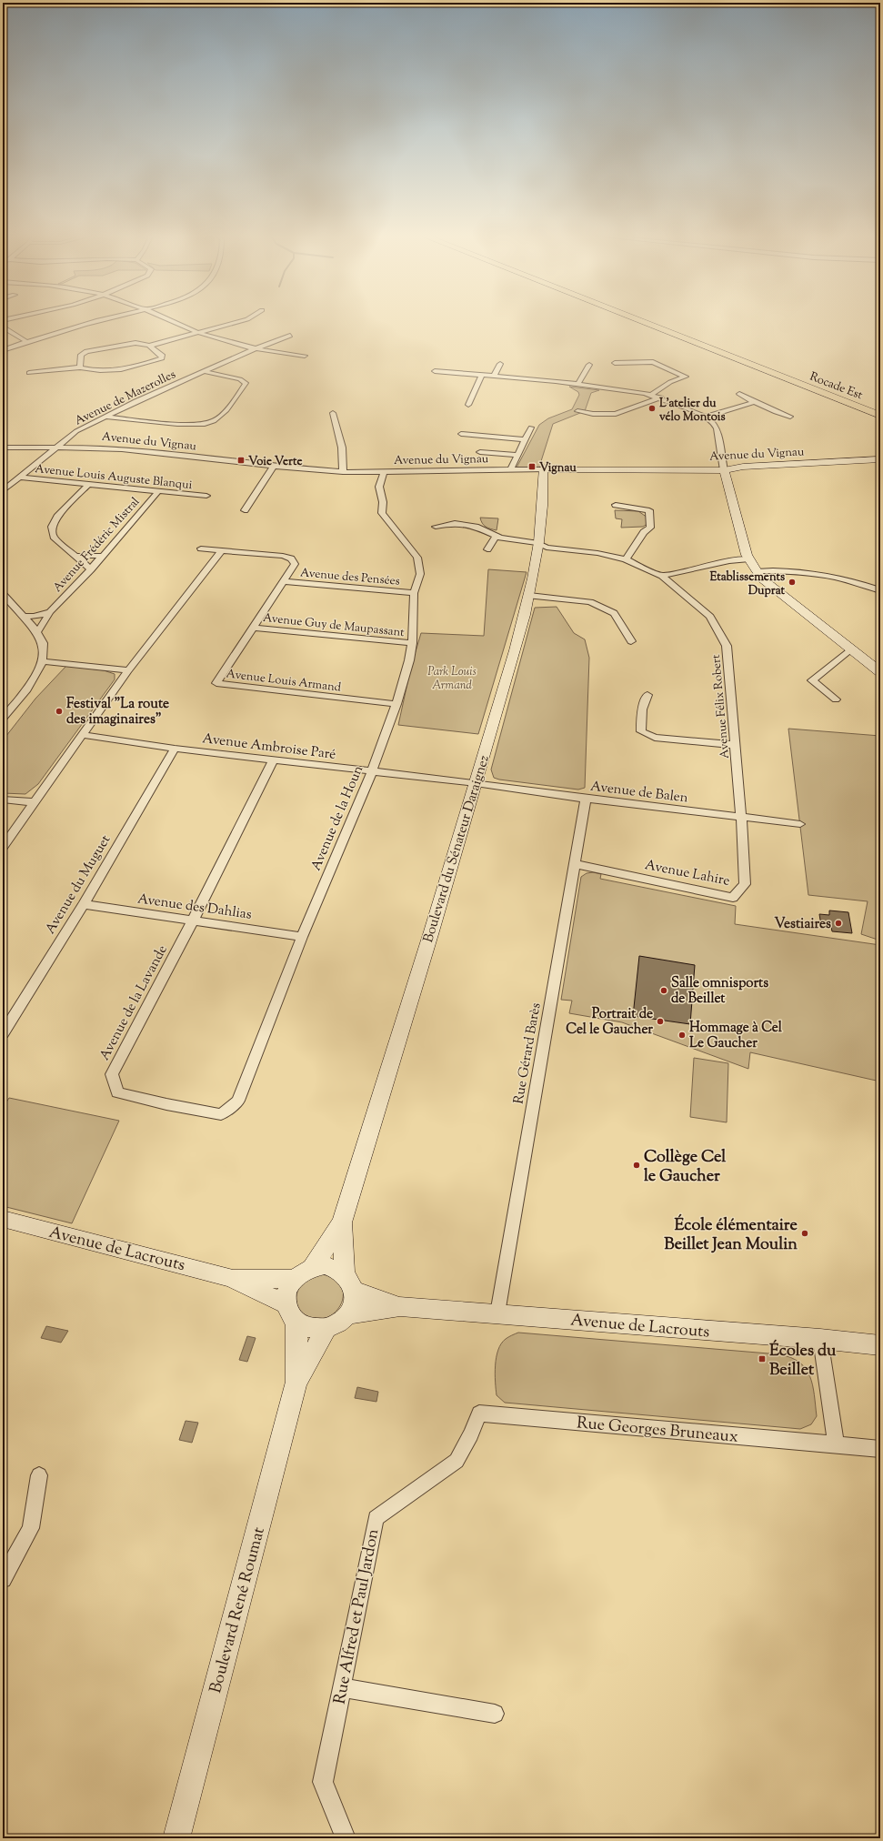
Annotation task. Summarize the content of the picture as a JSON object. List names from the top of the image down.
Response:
{
  "streets": {
    "main road": ["Rocade Est"],
    "street": [
      "Avenue de Mazerolles",
      "Avenue du Vignau",
      "Avenue Louis Auguste Blanqui",
      "Avenue Frédéric Mistral",
      "Avenue des Pensées",
      "Avenue Guy de Maupassant",
      "Avenue Louis Armand",
      "Avenue Félix Robert",
      "Avenue Ambroise Paré",
      "Avenue de Balen",
      "Avenue de la Houn",
      "Boulevard du Sénateur Daraignez",
      "Avenue Lahire",
      "Avenue du Muguet",
      "Avenue des Dahlias",
      "Avenue de la Lavande",
      "Rue Gérard Barès",
      "Avenue de Lacrouts",
      "Rue Georges Bruneaux",
      "Boulevard René Roumat",
      "Rue Alfred et Paul Jardon"
    ]
  },
  "crossings": [
    ["Avenue de Mazerolles", "Avenue du Vignau"],
    ["Avenue de Mazerolles", "Avenue Louis Auguste Blanqui"],
    ["Avenue du Vignau", "Avenue de la Houn"],
    ["Avenue du Vignau", "Boulevard du Sénateur Daraignez"],
    ["Avenue Louis Auguste Blanqui", "Avenue Frédéric Mistral"],
    ["Avenue des Pensées", "Avenue Louis Armand"],
    ["Avenue des Pensées", "Avenue de la Houn"],
    ["Avenue Guy de Maupassant", "Avenue Louis Armand"],
    ["Avenue Guy de Maupassant", "Avenue de la Houn"],
    ["Avenue Louis Armand", "Avenue de la Houn"],
    ["Avenue Félix Robert", "Avenue de Balen"],
    ["Avenue Félix Robert", "Boulevard du Sénateur Daraignez"],
    ["Avenue Félix Robert", "Avenue Lahire"],
    ["Avenue Ambroise Paré", "Avenue de Balen"],
    ["Avenue Ambroise Paré", "Avenue de la Houn"],
    ["Avenue Ambroise Paré", "Boulevard du Sénateur Daraignez"],
    ["Avenue Ambroise Paré", "Avenue du Muguet"],
    ["Avenue de Balen", "Boulevard du Sénateur Daraignez"],
    ["Avenue de Balen", "Avenue Lahire"],
    ["Avenue de Balen", "Rue Gérard Barès"],
    ["Avenue de la Houn", "Avenue des Dahlias"],
    ["Avenue de la Houn", "Avenue de la Lavande"],
    ["Boulevard du Sénateur Daraignez", "Avenue de Lacrouts"],
    ["Boulevard du Sénateur Daraignez", "Boulevard René Roumat"],
    ["Avenue Lahire", "Rue Gérard Barès"],
    ["Avenue du Muguet", "Avenue des Dahlias"],
    ["Avenue des Dahlias", "Avenue de la Lavande"],
    ["Rue Gérard Barès", "Avenue de Lacrouts"],
    ["Avenue de Lacrouts", "Boulevard René Roumat"],
    ["Rue Georges Bruneaux", "Rue Alfred et Paul Jardon"]
  ],
  "parks": ["Park Louis Armand"],
  "places": {
    "other": [
      "L'atelier du vélo Montois",
      "Etablissements Duprat",
      "Festival \"La route des imaginaires\"",
      "Vestiaires",
      "Salle omnisports de Beillet",
      "Portrait de Cel le Gaucher",
      "Hommage à Cel Le Gaucher",
      "Collège Cel le Gaucher",
      "École élémentaire Beillet Jean Moulin"
    ],
    "transit": ["Voie Verte", "Vignau", "Écoles du Beillet"]
  }
}
